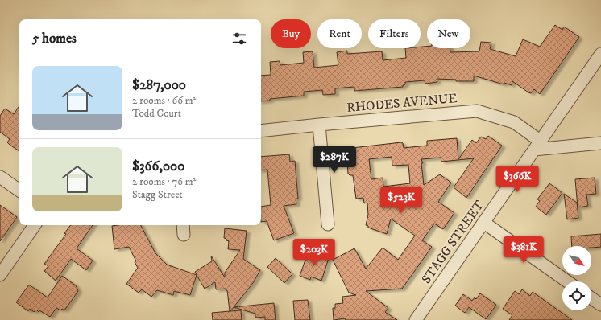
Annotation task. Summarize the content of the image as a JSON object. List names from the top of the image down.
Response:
{
  "streets": {
    "street": ["RHODES AVENUE", "STAGG STREET"]
  },
  "crossings": [
    ["RHODES AVENUE", "STAGG STREET"]
  ],
  "north": "bottom right",
  "page": {
    "chip": [
      "Buy",
      "Rent",
      "Filters",
      "New"
    ],
    "heading": "5 homes",
    "list": [
      {
        "name": "$287,000",
        "note": "2 rooms · 66 m² · Todd Court"
      },
      {
        "name": "$366,000",
        "note": "2 rooms · 76 m² · Stagg Street"
      }
    ],
    "price": [
      "$287K",
      "$366K",
      "$523K",
      "$381K",
      "$203K"
    ]
  }
}
